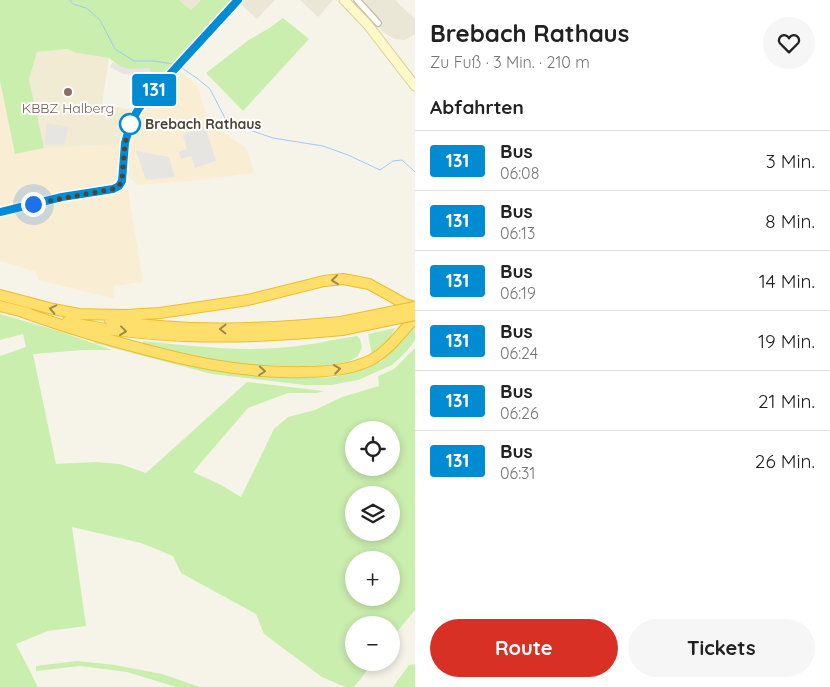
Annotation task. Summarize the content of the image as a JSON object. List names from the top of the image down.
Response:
{
  "places": ["KBBZ Halberg", "Brebach Rathaus"],
  "lines": ["bus line 131"],
  "page": {
    "on_map": "131",
    "heading": [
      ["Brebach Rathaus", "Zu Fuß · 3 Min. · 210 m"],
      "Abfahrten"
    ],
    "list": [
      {
        "mark": "131",
        "name": "Bus",
        "note": "06:08",
        "value": "3 Min."
      },
      {
        "mark": "131",
        "name": "Bus",
        "note": "06:13",
        "value": "8 Min."
      },
      {
        "mark": "131",
        "name": "Bus",
        "note": "06:19",
        "value": "14 Min."
      },
      {
        "mark": "131",
        "name": "Bus",
        "note": "06:24",
        "value": "19 Min."
      },
      {
        "mark": "131",
        "name": "Bus",
        "note": "06:26",
        "value": "21 Min."
      },
      {
        "mark": "131",
        "name": "Bus",
        "note": "06:31",
        "value": "26 Min."
      }
    ],
    "map_buttons": ["+", "−"],
    "buttons": ["Route", "Tickets"]
  }
}
